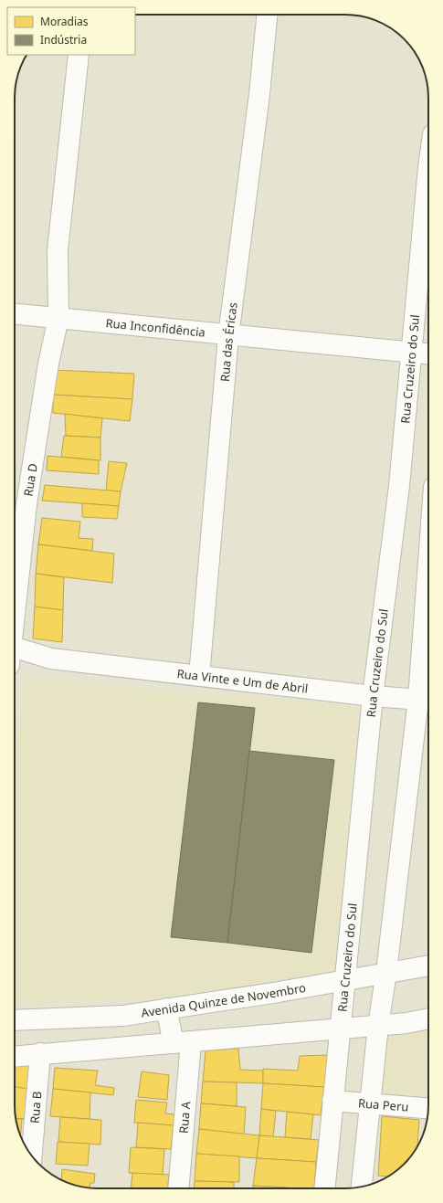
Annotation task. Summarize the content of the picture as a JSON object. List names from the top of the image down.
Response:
{
  "streets": {
    "street": [
      "Rua Inconfidência",
      "Rua das Éricas",
      "Rua Cruzeiro do Sul",
      "Rua D",
      "Rua Vinte e Um de Abril",
      "Avenida Quinze de Novembro",
      "Rua Peru",
      "Rua B",
      "Rua A"
    ]
  },
  "crossings": [
    ["Rua Inconfidência", "Rua das Éricas"],
    ["Rua Inconfidência", "Rua Cruzeiro do Sul"],
    ["Rua Inconfidência", "Rua D"],
    ["Rua das Éricas", "Rua Vinte e Um de Abril"],
    ["Rua Cruzeiro do Sul", "Rua Vinte e Um de Abril"],
    ["Rua Cruzeiro do Sul", "Avenida Quinze de Novembro"],
    ["Rua Cruzeiro do Sul", "Rua Peru"],
    ["Avenida Quinze de Novembro", "Rua A"]
  ],
  "legend": ["Moradias", "Indústria"]
}
